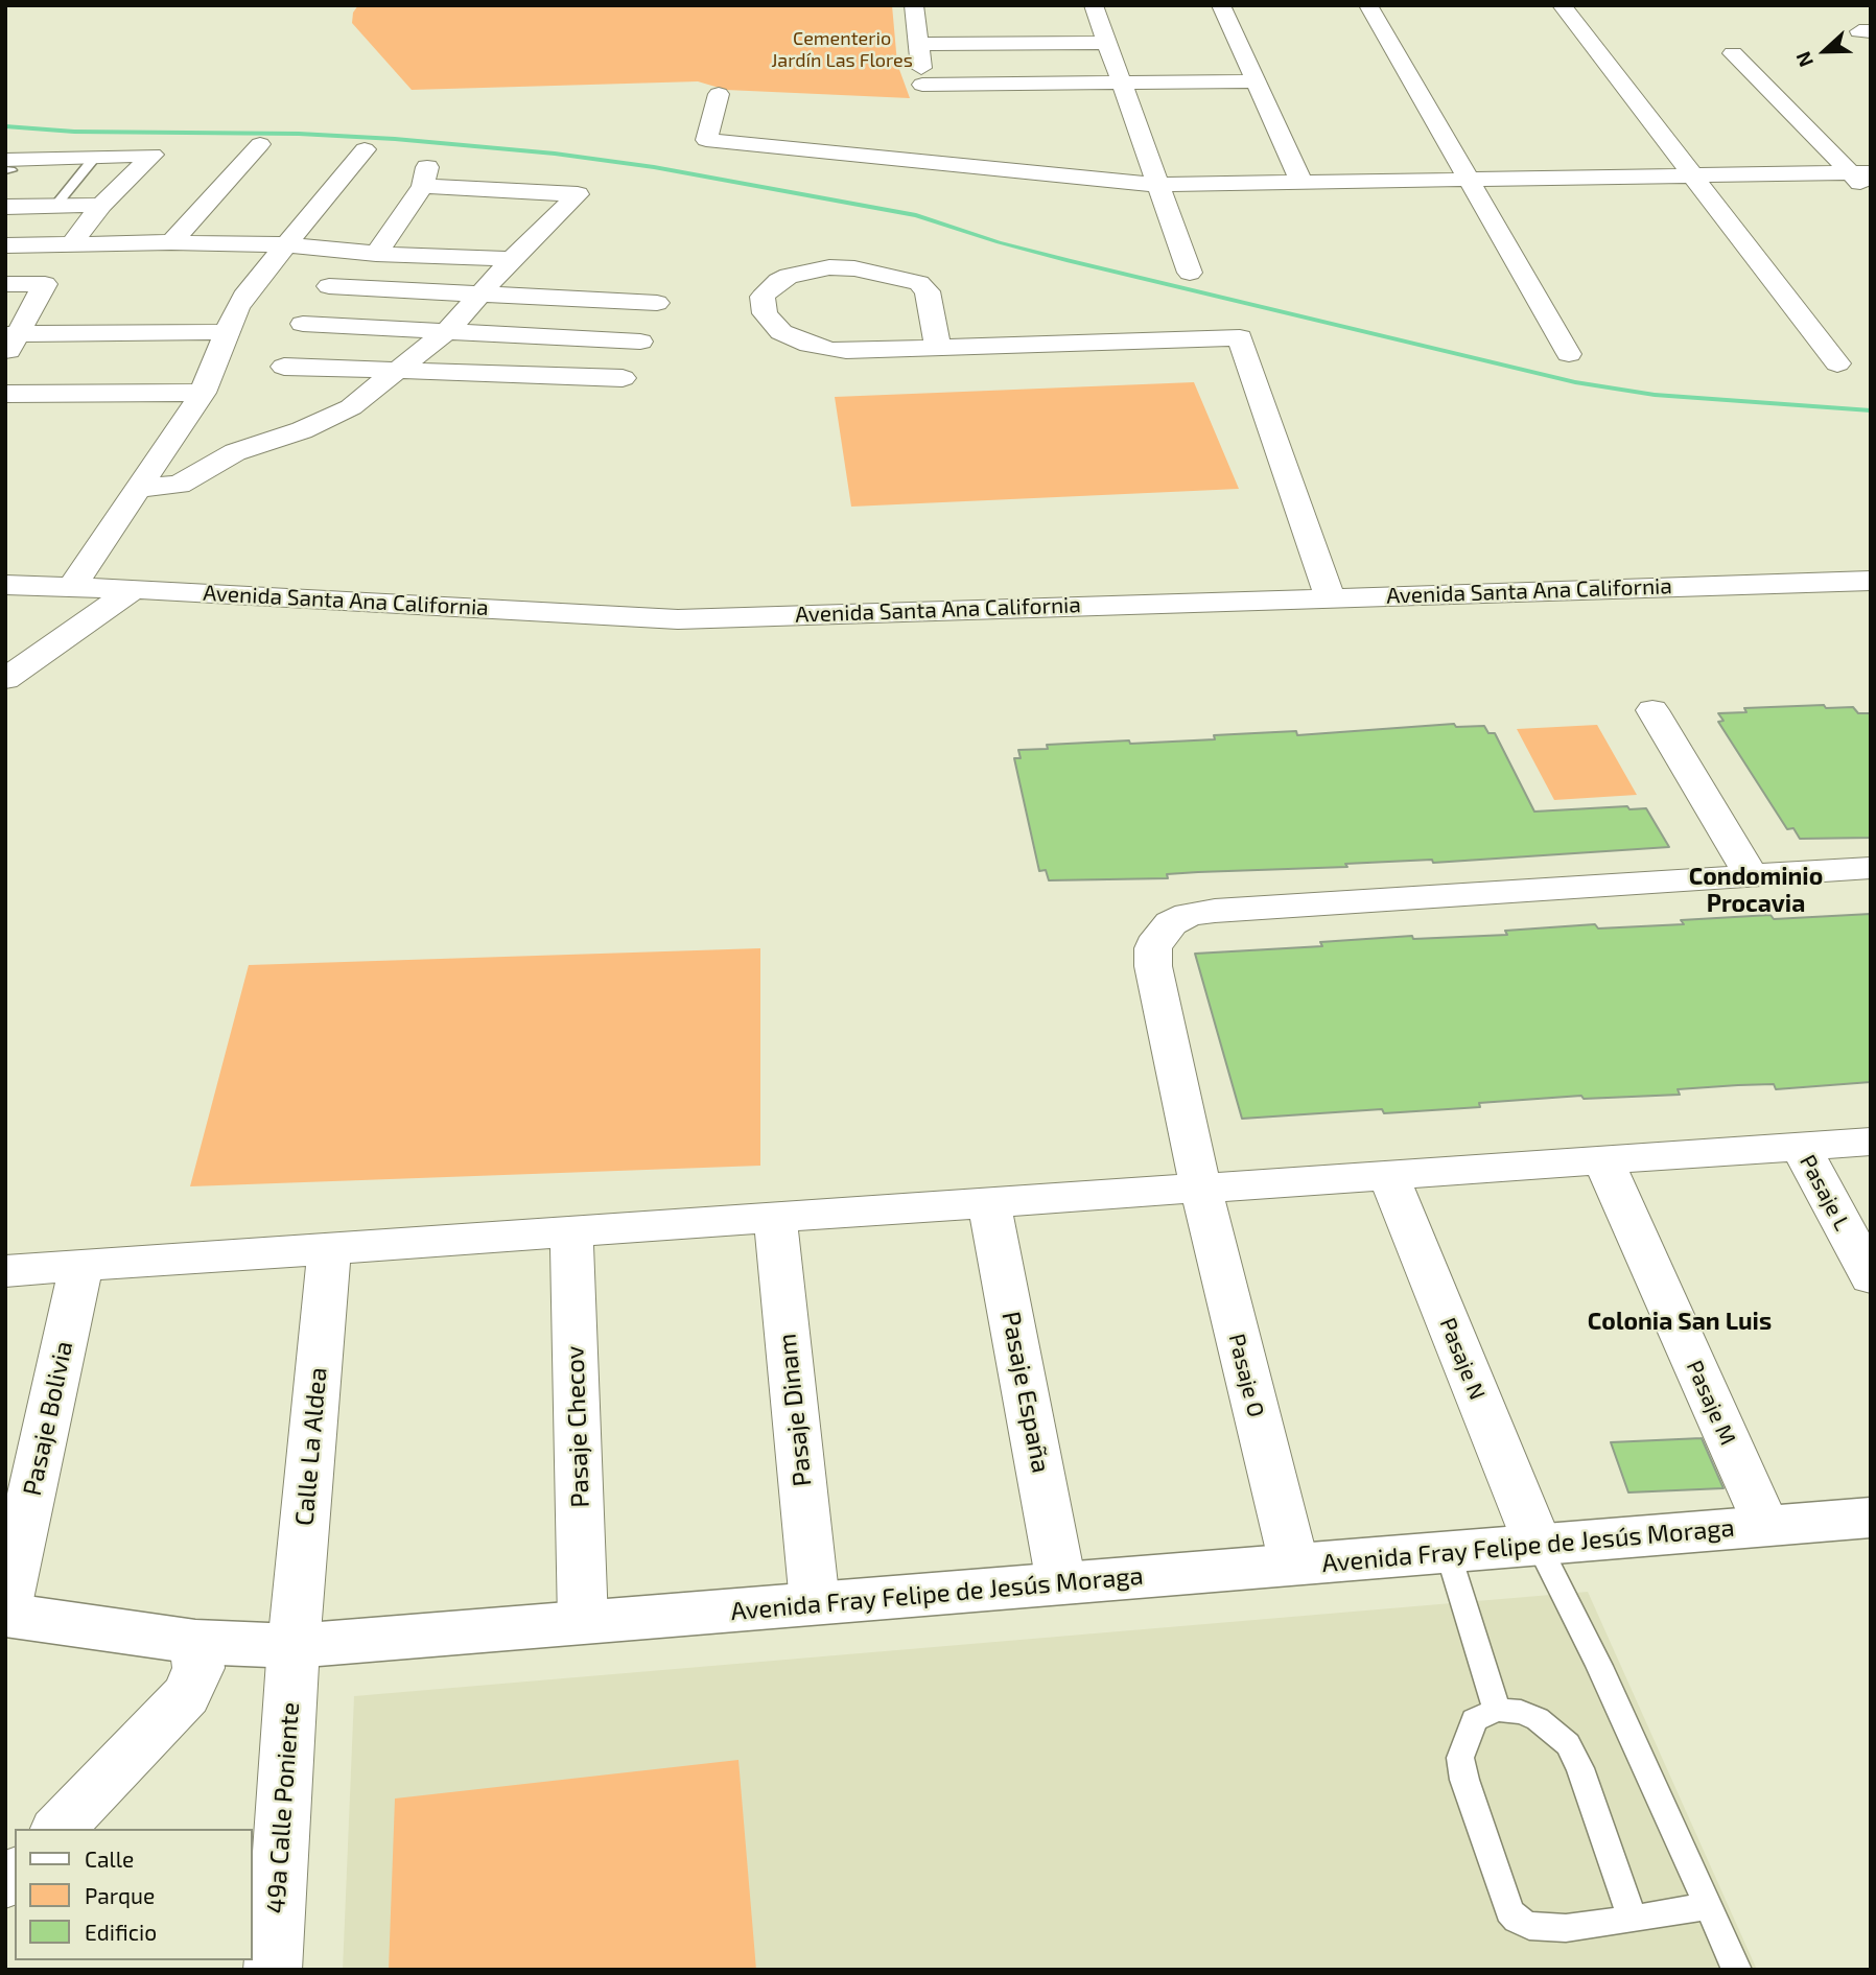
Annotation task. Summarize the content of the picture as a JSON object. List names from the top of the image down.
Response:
{
  "streets": {
    "street": [
      "Avenida Santa Ana California",
      "Pasaje L",
      "Pasaje N",
      "Pasaje O",
      "Pasaje España",
      "Pasaje M",
      "Pasaje Dinam",
      "Pasaje Bolivia",
      "Pasaje Checov",
      "Calle La Aldea",
      "Avenida Fray Felipe de Jesús Moraga",
      "49a Calle Poniente"
    ]
  },
  "crossings": [
    ["Pasaje N", "Avenida Fray Felipe de Jesús Moraga"],
    ["Pasaje O", "Avenida Fray Felipe de Jesús Moraga"],
    ["Pasaje España", "Avenida Fray Felipe de Jesús Moraga"],
    ["Pasaje M", "Avenida Fray Felipe de Jesús Moraga"],
    ["Pasaje Dinam", "Avenida Fray Felipe de Jesús Moraga"],
    ["Pasaje Bolivia", "Avenida Fray Felipe de Jesús Moraga"],
    ["Pasaje Checov", "Avenida Fray Felipe de Jesús Moraga"],
    ["Calle La Aldea", "Avenida Fray Felipe de Jesús Moraga"],
    ["Calle La Aldea", "49a Calle Poniente"],
    ["Avenida Fray Felipe de Jesús Moraga", "49a Calle Poniente"]
  ],
  "districts": ["Condominio Procavia", "Colonia San Luis"],
  "parks": ["Cementerio Jardín Las Flores"],
  "legend": ["Calle", "Parque", "Edificio"],
  "north": "left"
}
